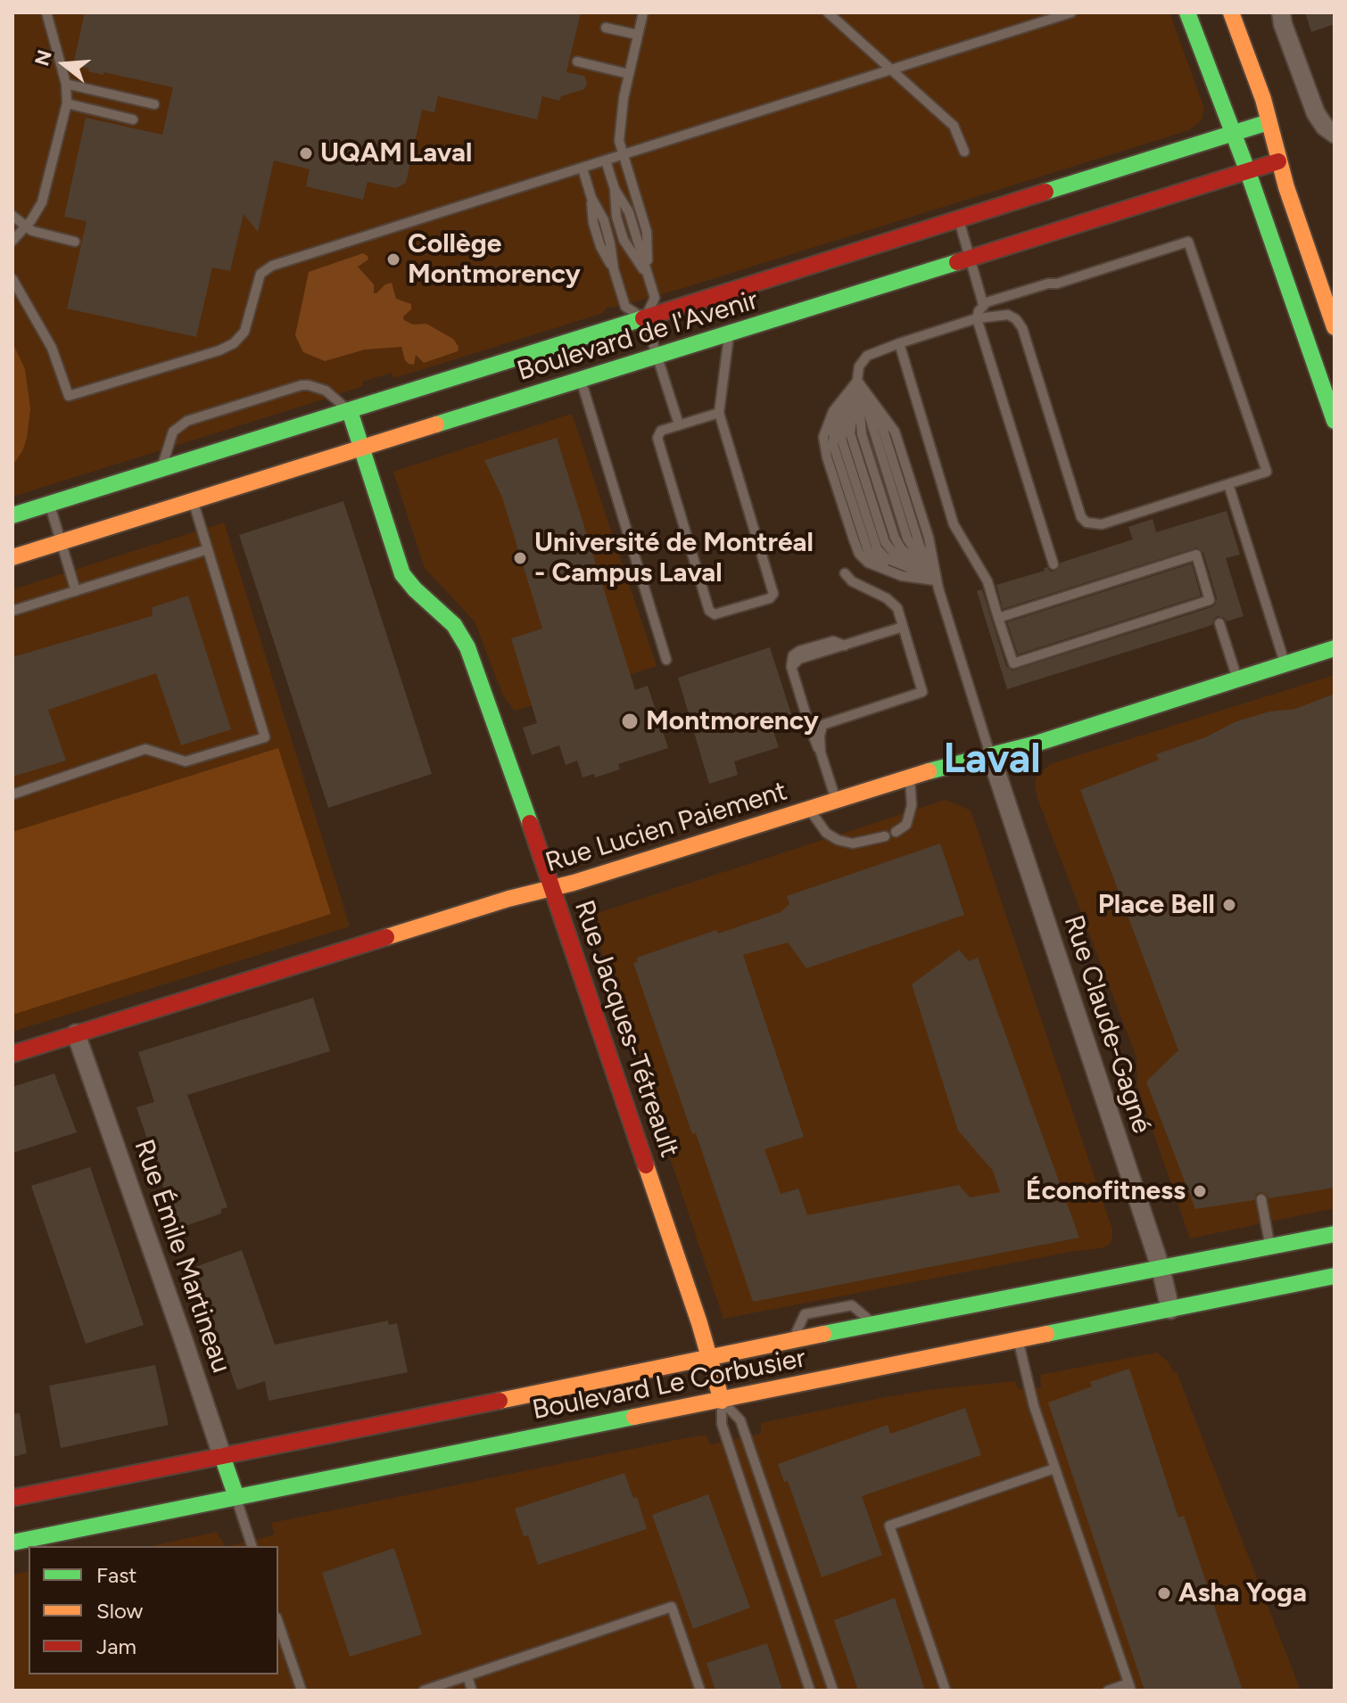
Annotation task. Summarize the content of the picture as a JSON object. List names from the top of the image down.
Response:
{
  "streets": {
    "street": [
      "Boulevard de l'Avenir",
      "Rue Lucien Paiement",
      "Rue Claude-Gagné",
      "Rue Jacques-Tétreault",
      "Rue Émile Martineau",
      "Boulevard Le Corbusier"
    ]
  },
  "crossings": [
    ["Boulevard de l'Avenir", "Rue Jacques-Tétreault"],
    ["Rue Lucien Paiement", "Rue Claude-Gagné"],
    ["Rue Lucien Paiement", "Rue Jacques-Tétreault"],
    ["Rue Lucien Paiement", "Rue Émile Martineau"],
    ["Rue Claude-Gagné", "Boulevard Le Corbusier"],
    ["Rue Jacques-Tétreault", "Boulevard Le Corbusier"],
    ["Rue Émile Martineau", "Boulevard Le Corbusier"]
  ],
  "districts": ["Laval"],
  "places": [
    "UQAM Laval",
    "Collège Montmorency",
    "Université de Montréal - Campus Laval",
    "Montmorency",
    "Place Bell",
    "Éconofitness",
    "Asha Yoga"
  ],
  "legend": ["Fast", "Slow", "Jam"],
  "north": "left"
}
